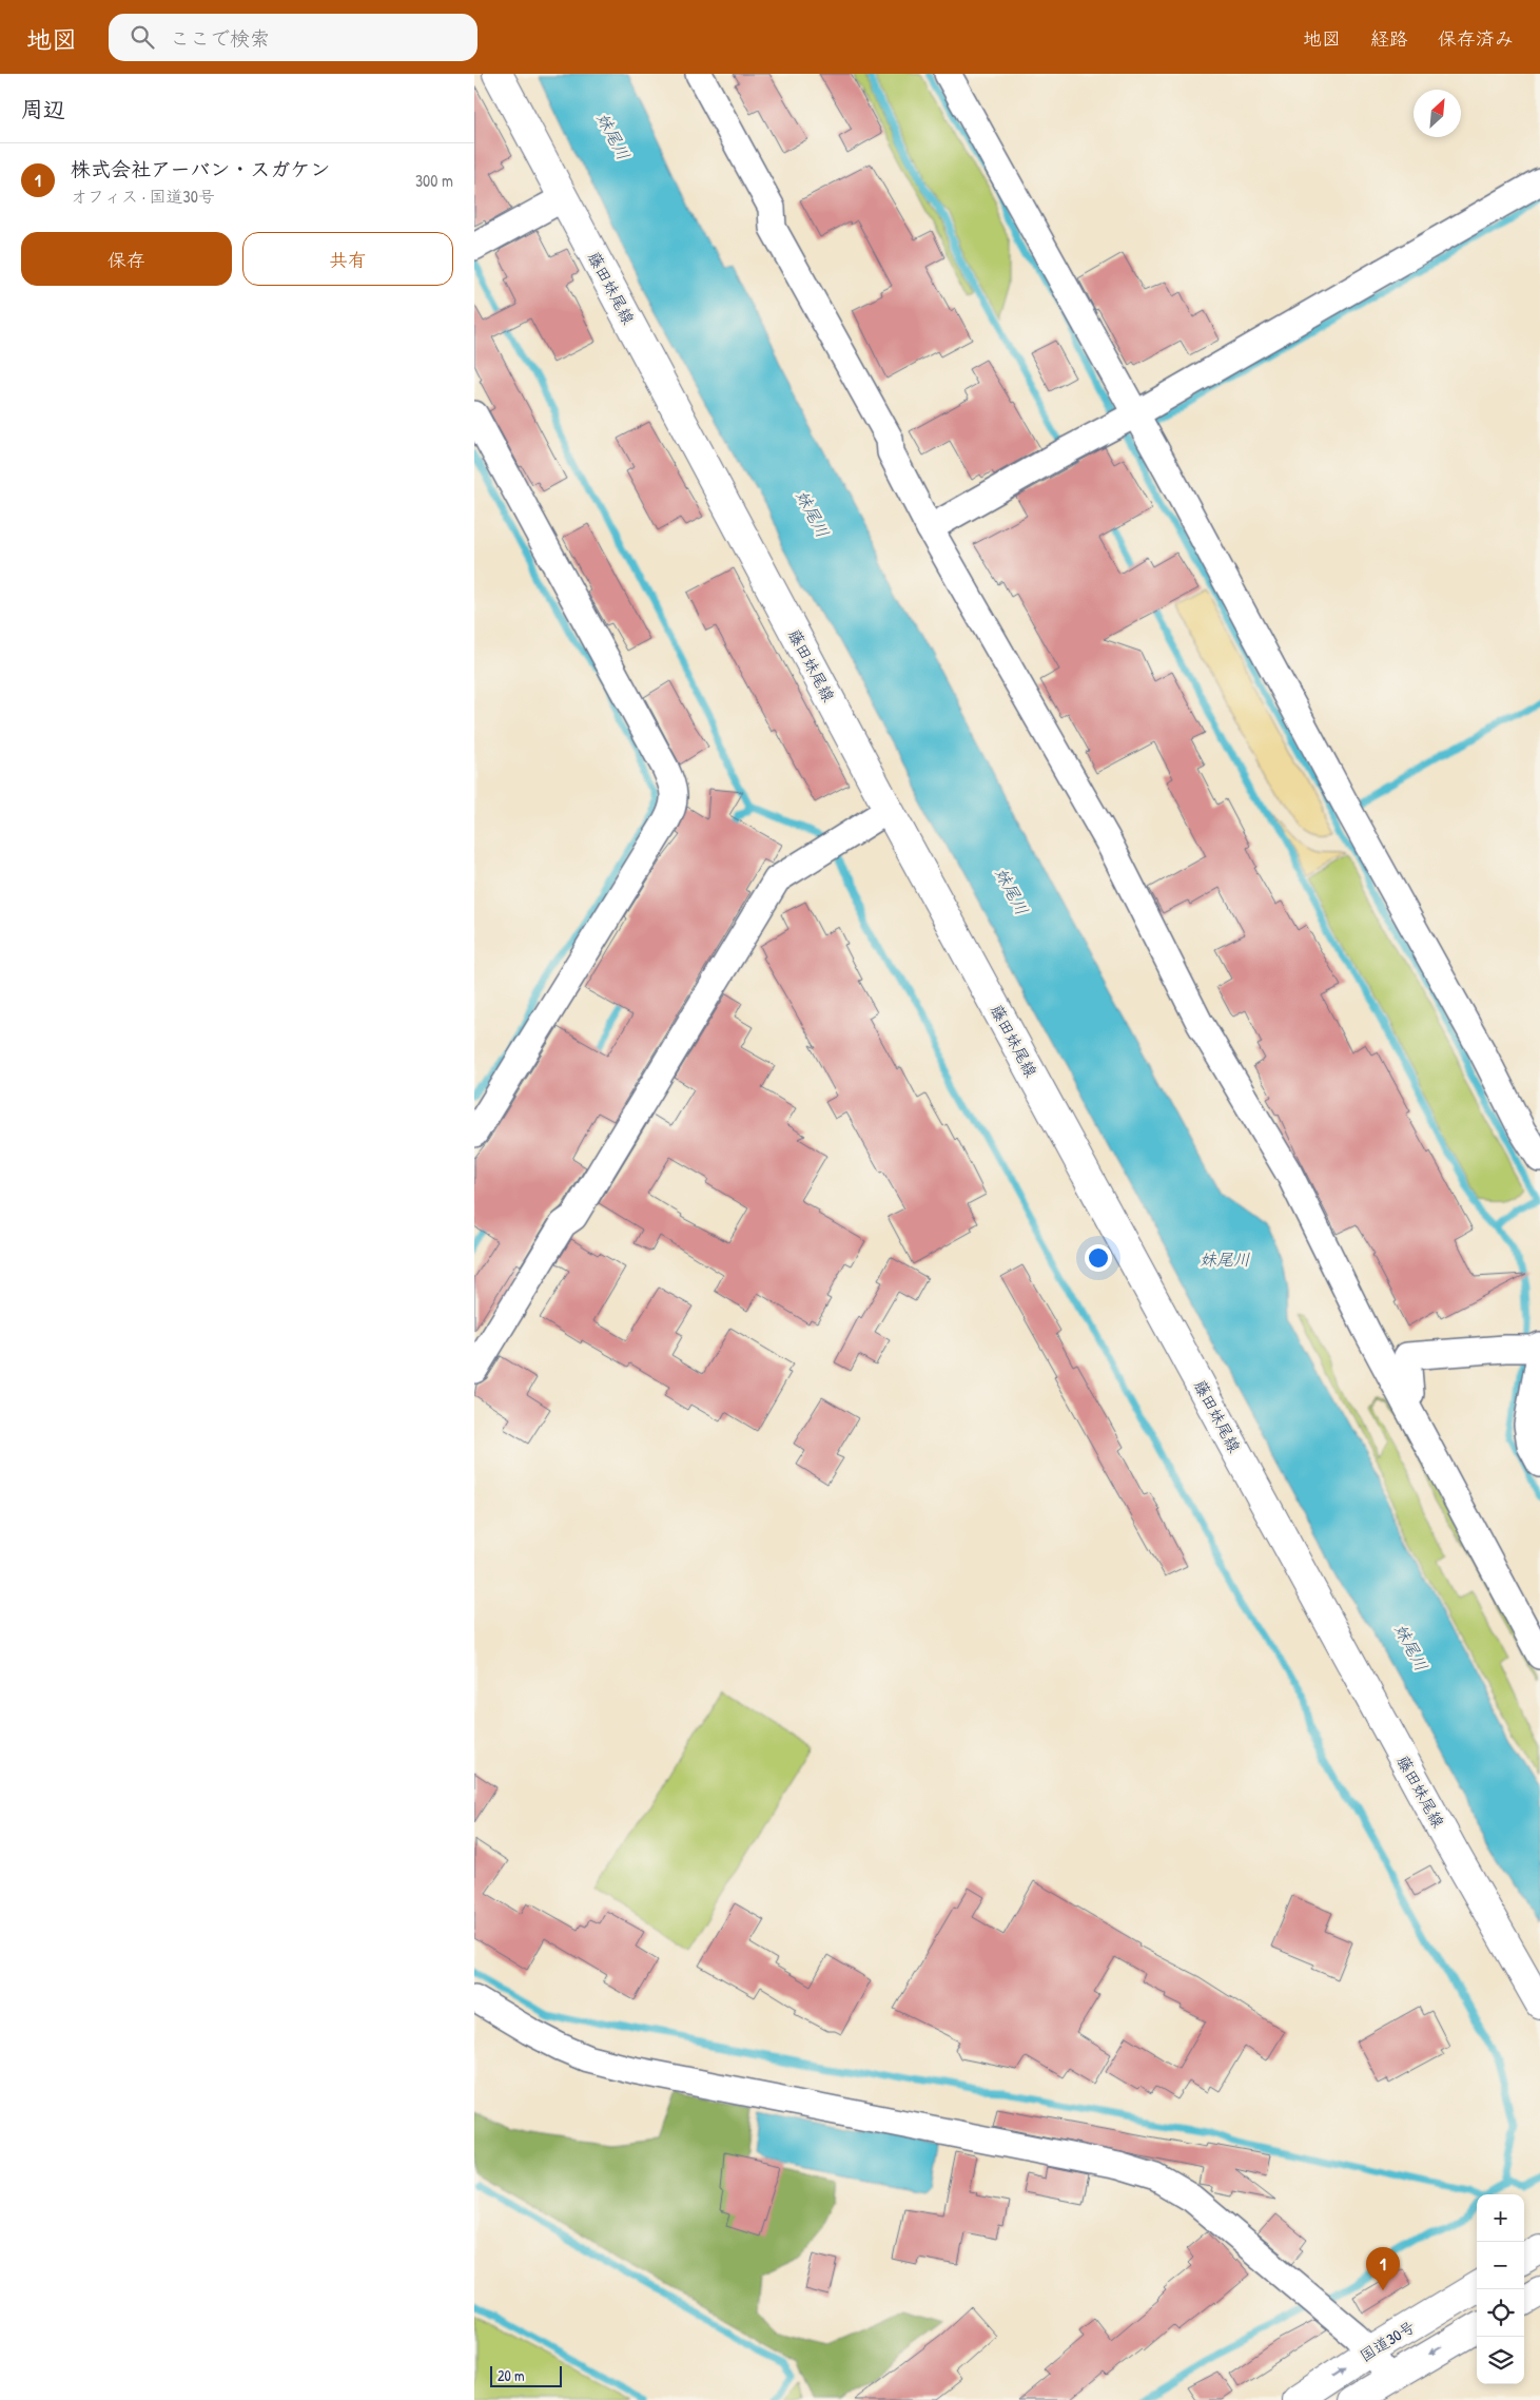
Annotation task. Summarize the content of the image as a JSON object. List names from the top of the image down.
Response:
{
  "streets": {
    "main road": ["藤田妹尾線", "国道30号"]
  },
  "water": ["妹尾川"],
  "scale_bar": "20 m",
  "north": "top right",
  "page": {
    "header": "地図",
    "search": "ここで検索",
    "nav": ["地図", "経路", "保存済み"],
    "heading": "周辺",
    "list": [
      {
        "mark": "1",
        "name": "株式会社アーバン・スガケン",
        "note": "オフィス · 国道30号",
        "value": "300 m"
      }
    ],
    "buttons": ["保存", "共有"],
    "map_buttons": ["+", "−"],
    "pins": "1",
    "scale": "20 m"
  }
}
